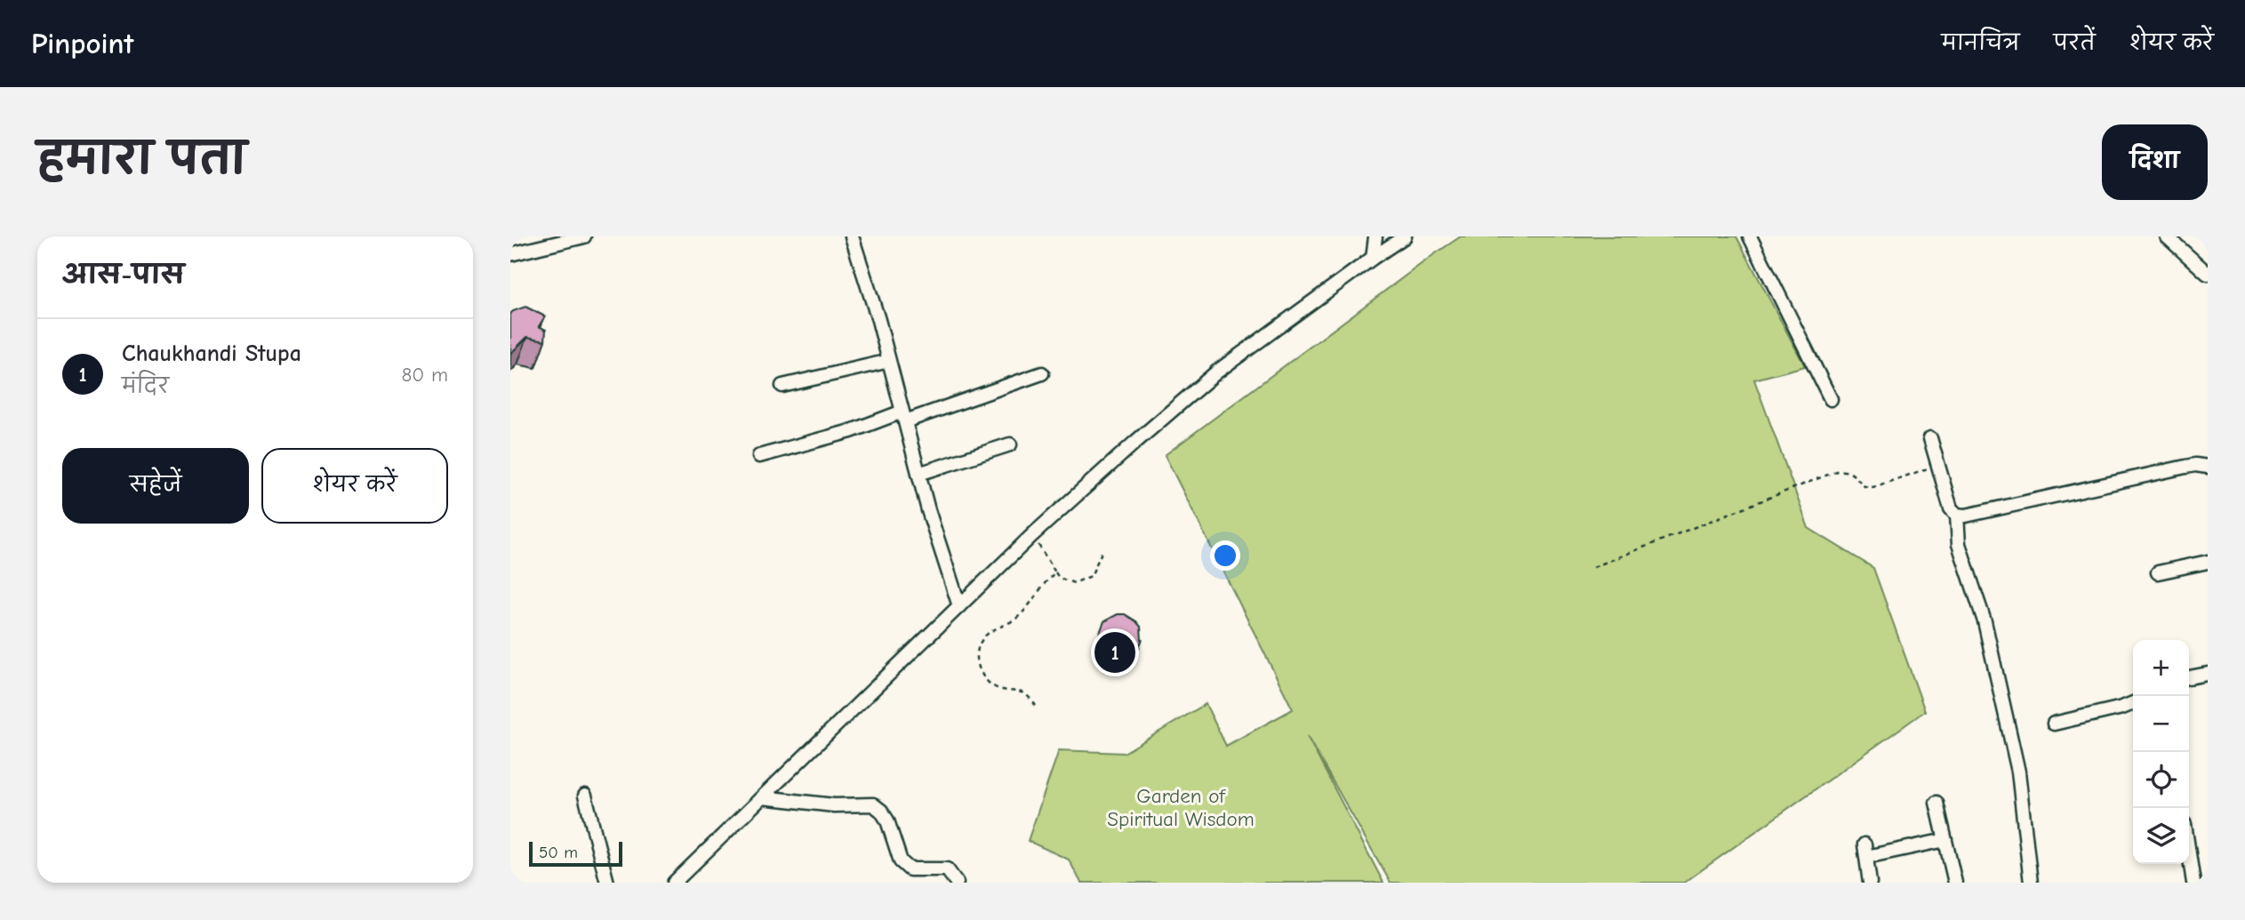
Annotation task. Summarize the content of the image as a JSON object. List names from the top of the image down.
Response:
{
  "parks": ["Garden of Spiritual Wisdom"],
  "scale_bar": "50 m",
  "page": {
    "header": "Pinpoint",
    "nav": ["मानचित्र", "परतें", "शेयर करें"],
    "title": "हमारा पता",
    "buttons": [
      "दिशा",
      ["सहेजें", "शेयर करें"]
    ],
    "heading": "आस-पास",
    "list": [
      {
        "mark": "1",
        "name": "Chaukhandi Stupa",
        "note": "मंदिर",
        "value": "80 m"
      }
    ],
    "pins": "1",
    "map_buttons": ["+", "−"],
    "scale": "50 m"
  }
}
